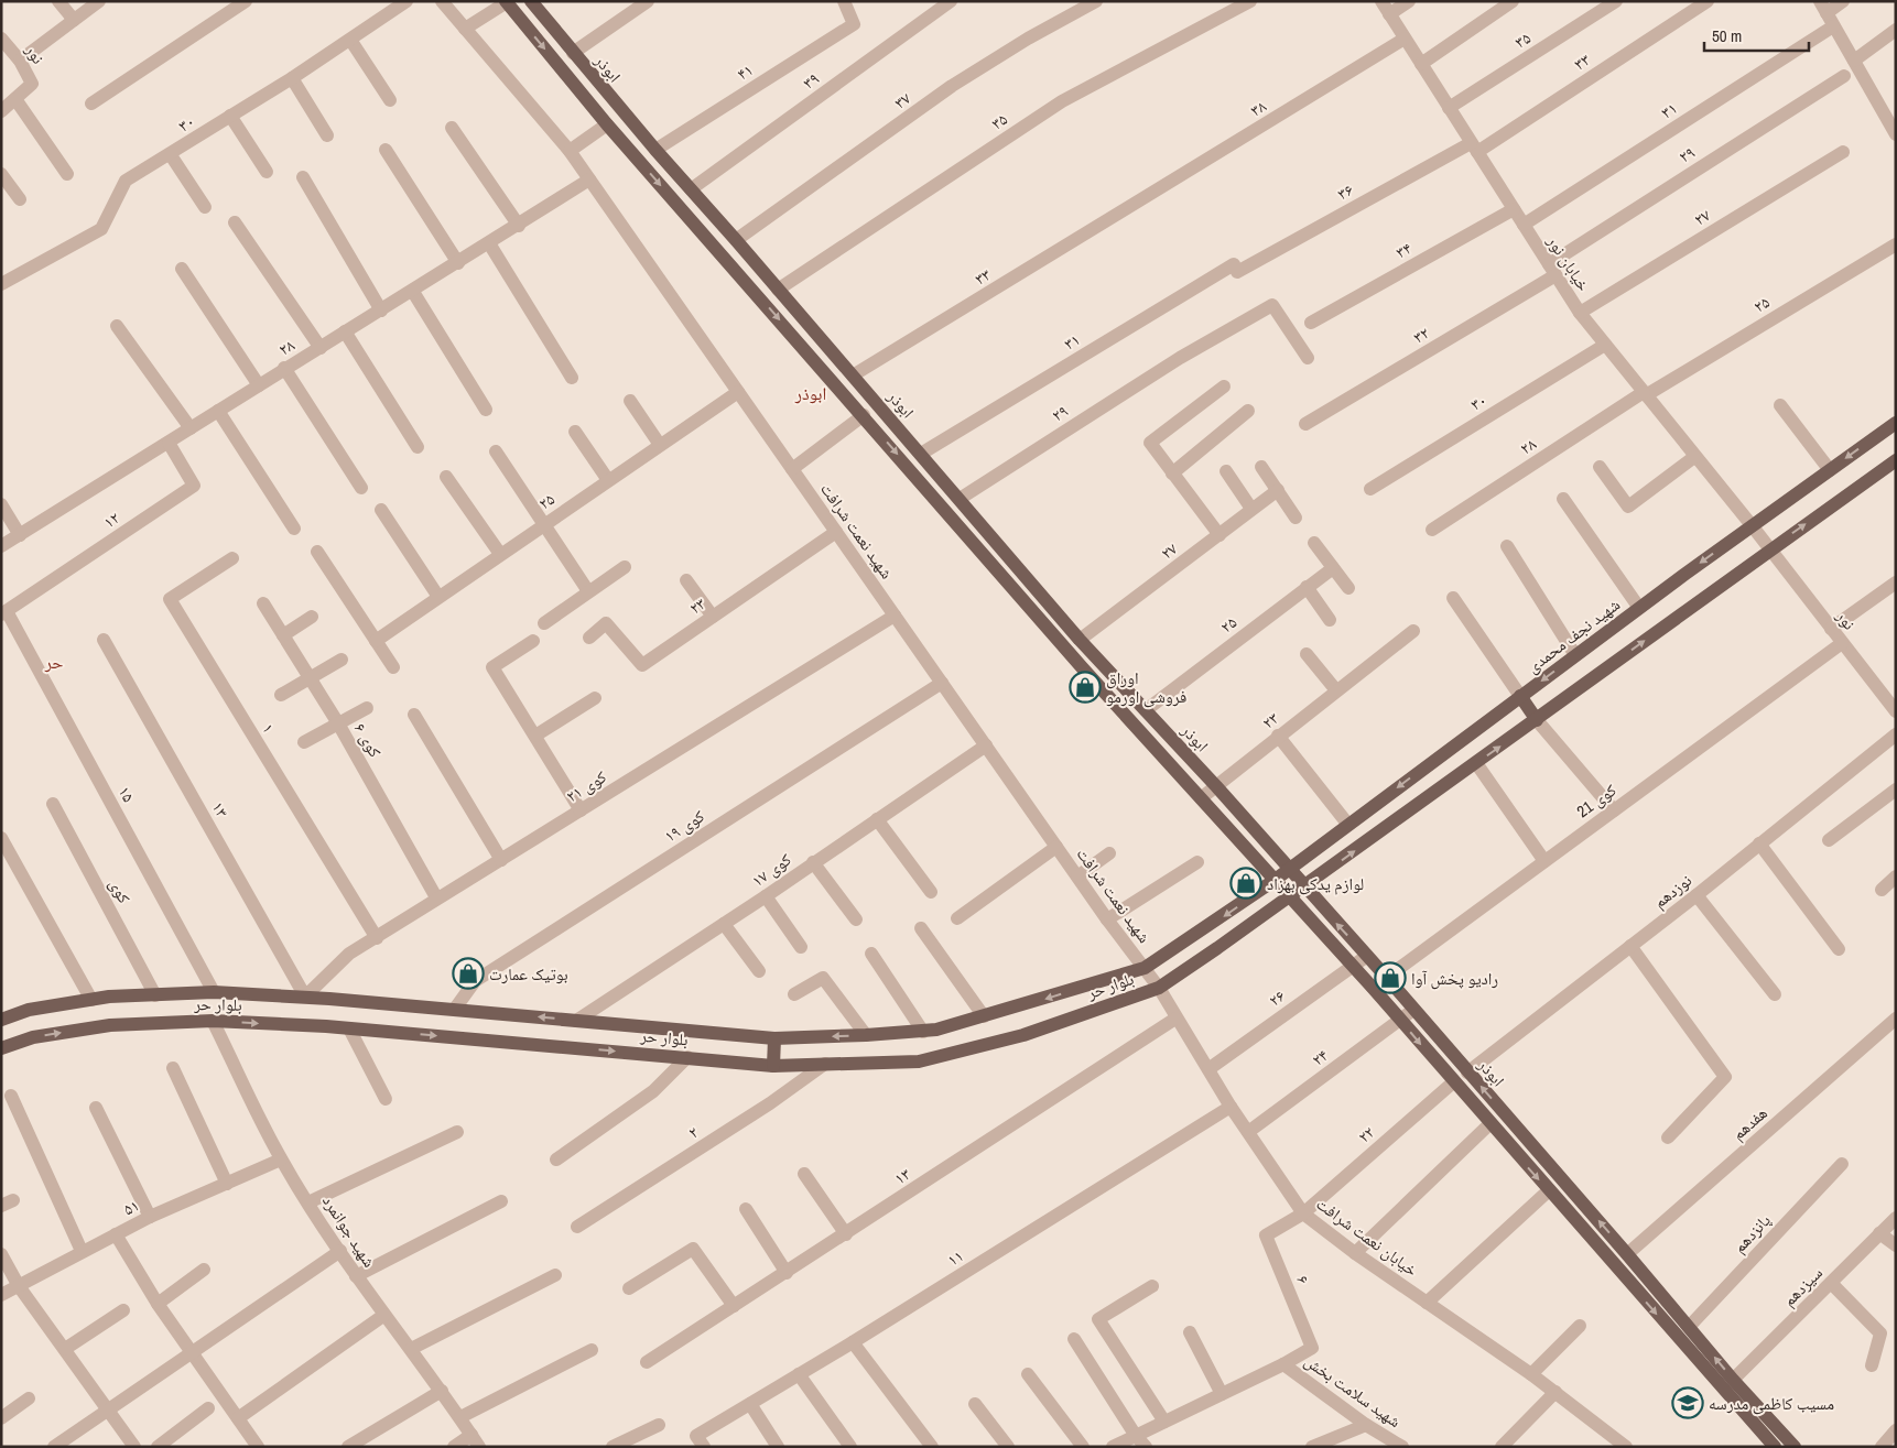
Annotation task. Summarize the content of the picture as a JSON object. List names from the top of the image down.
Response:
{
  "streets": {
    "main road": ["ابوذر", "شهید نجف محمدی", "بلوار حر"],
    "street": [
      "۳۵",
      "نور",
      "۳۳",
      "۴۱",
      "۳۹",
      "۳۷",
      "۳۸",
      "۳۱",
      "۳۰",
      "۲۹",
      "۳۶",
      "۲۷",
      "۳۴",
      "خیابان نور",
      "۲۵",
      "۳۲",
      "۲۸",
      "۱۲",
      "شهید نعمت شرافت",
      "۲۳",
      "۱",
      "کوی ۶",
      "کوی ۲۱",
      "۱۵",
      "کوی 21",
      "۱۳",
      "کوی ۱۹",
      "کوی ۱۷",
      "کوی",
      "نوزدهم",
      "۲۶",
      "۲۴",
      "هفدهم",
      "۲",
      "۲۲",
      "۵۱",
      "شهید جوانمرد",
      "پانزدهم",
      "خیابان نعمت شرافت",
      "۱۱",
      "۶",
      "سیزدهم",
      "شهید سلامت بخش"
    ]
  },
  "crossings": [
    ["۳۵", "ابوذر"],
    ["۳۵", "خیابان نور"],
    ["نور", "خیابان نور"],
    ["نور", "شهید نجف محمدی"],
    ["نور", "کوی 21"],
    ["۳۳", "ابوذر"],
    ["۳۳", "۳۸"],
    ["۳۳", "۳۶"],
    ["۳۳", "خیابان نور"],
    ["ابوذر", "۴۱"],
    ["ابوذر", "۳۹"],
    ["ابوذر", "۳۷"],
    ["ابوذر", "۳۱"],
    ["ابوذر", "۲۹"],
    ["ابوذر", "۲۷"],
    ["ابوذر", "۲۵"],
    ["ابوذر", "۲۳"],
    ["ابوذر", "شهید نجف محمدی"],
    ["ابوذر", "کوی 21"],
    ["ابوذر", "نوزدهم"],
    ["ابوذر", "۲۶"],
    ["ابوذر", "۲۴"],
    ["ابوذر", "هفدهم"],
    ["ابوذر", "پانزدهم"],
    ["ابوذر", "سیزدهم"],
    ["۳۸", "خیابان نور"],
    ["۳۱", "۳۶"],
    ["۳۱", "خیابان نور"],
    ["۳۰", "خیابان نور"],
    ["۲۹", "خیابان نور"],
    ["۲۹", "۳۲"],
    ["۳۶", "خیابان نور"],
    ["۲۷", "خیابان نور"],
    ["۳۴", "خیابان نور"],
    ["خیابان نور", "۲۵"],
    ["خیابان نور", "۳۲"],
    ["خیابان نور", "۲۸"],
    ["خیابان نور", "شهید نجف محمدی"],
    ["۲۵", "۲۸"],
    ["۲۵", "شهید نعمت شرافت"],
    ["۲۸", "۱۲"],
    ["۲۸", "شهید نعمت شرافت"],
    ["۱۲", "۱۵"],
    ["شهید نعمت شرافت", "۲۳"],
    ["شهید نعمت شرافت", "کوی ۲۱"],
    ["شهید نعمت شرافت", "کوی ۱۹"],
    ["شهید نعمت شرافت", "کوی ۱۷"],
    ["شهید نعمت شرافت", "بلوار حر"],
    ["شهید نعمت شرافت", "خیابان نعمت شرافت"],
    ["شهید نجف محمدی", "بلوار حر"],
    ["۱", "کوی ۲۱"],
    ["کوی ۶", "کوی ۲۱"],
    ["کوی ۲۱", "۱۳"],
    ["کوی ۲۱", "بلوار حر"],
    ["۱۵", "بلوار حر"],
    ["۱۳", "بلوار حر"],
    ["۱۳", "خیابان نعمت شرافت"],
    ["کوی ۱۹", "بلوار حر"],
    ["کوی ۱۷", "بلوار حر"],
    ["کوی", "بلوار حر"],
    ["بلوار حر", "۲"],
    ["بلوار حر", "شهید جوانمرد"],
    ["بلوار حر", "خیابان نعمت شرافت"],
    ["۲۶", "خیابان نعمت شرافت"],
    ["۲۴", "خیابان نعمت شرافت"],
    ["۲۲", "خیابان نعمت شرافت"],
    ["۲۲", "۶"],
    ["۵۱", "شهید جوانمرد"],
    ["خیابان نعمت شرافت", "۱۱"],
    ["خیابان نعمت شرافت", "۶"],
    ["۶", "شهید سلامت بخش"]
  ],
  "districts": ["ابوذر", "حر"],
  "places": {
    "shop": [
      "اوراق فروشی اورمو",
      "لوازم یدکی بهزاد",
      "بوتیک عمارت",
      "رادیو پخش آوا"
    ],
    "school or university": ["مسیب کاظمی مدرسه"]
  },
  "scale_bar": "50 m"
}
